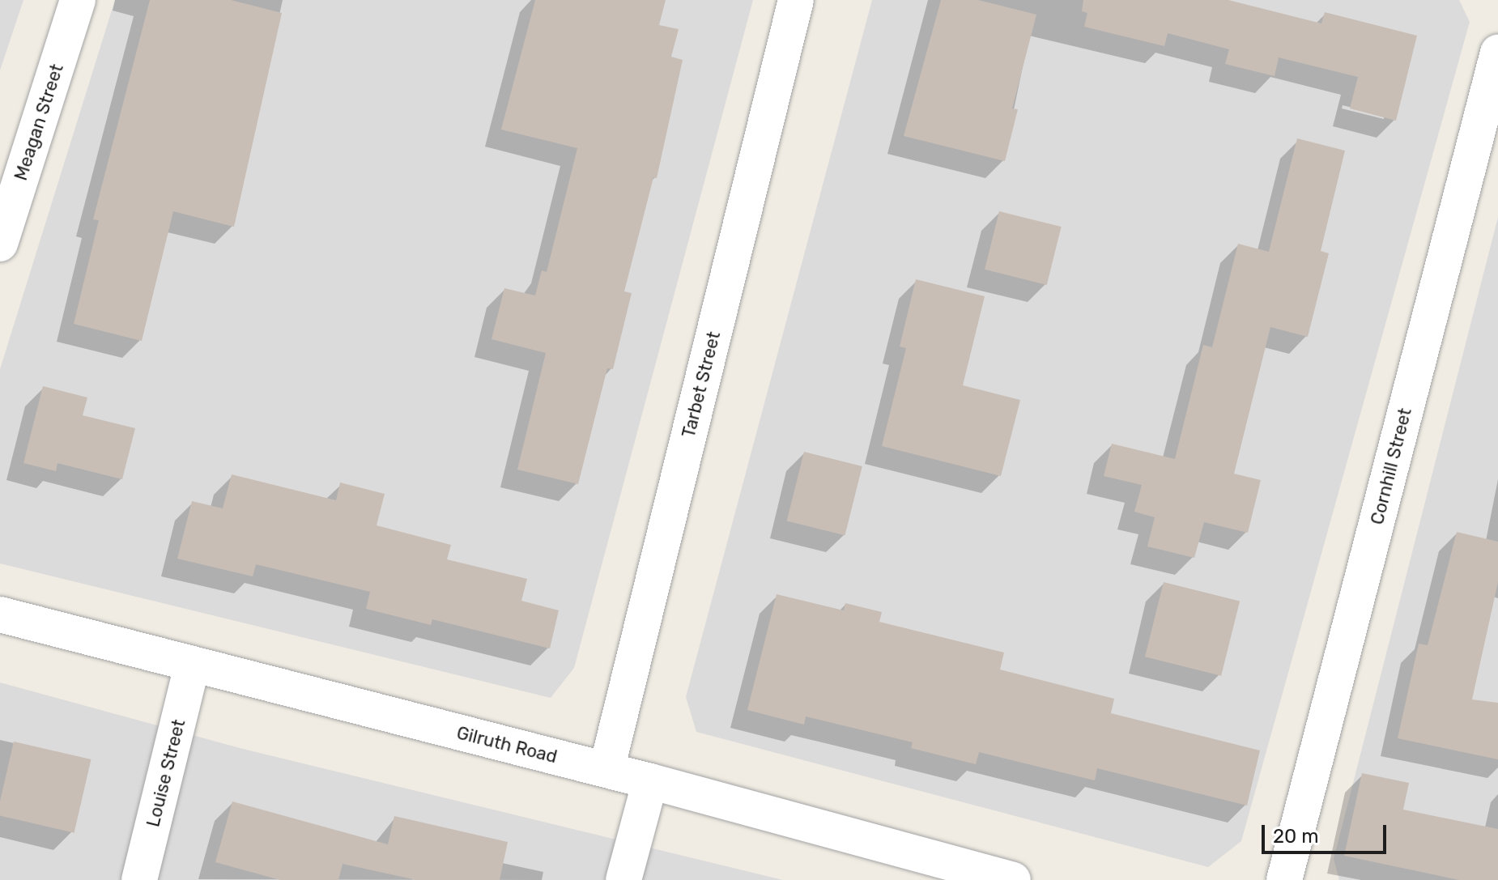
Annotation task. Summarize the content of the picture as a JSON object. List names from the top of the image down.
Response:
{
  "streets": {
    "street": [
      "Meagan Street",
      "Tarbet Street",
      "Cornhill Street",
      "Gilruth Road",
      "Louise Street"
    ]
  },
  "crossings": [
    ["Tarbet Street", "Gilruth Road"],
    ["Gilruth Road", "Louise Street"]
  ],
  "scale_bar": "20 m"
}
